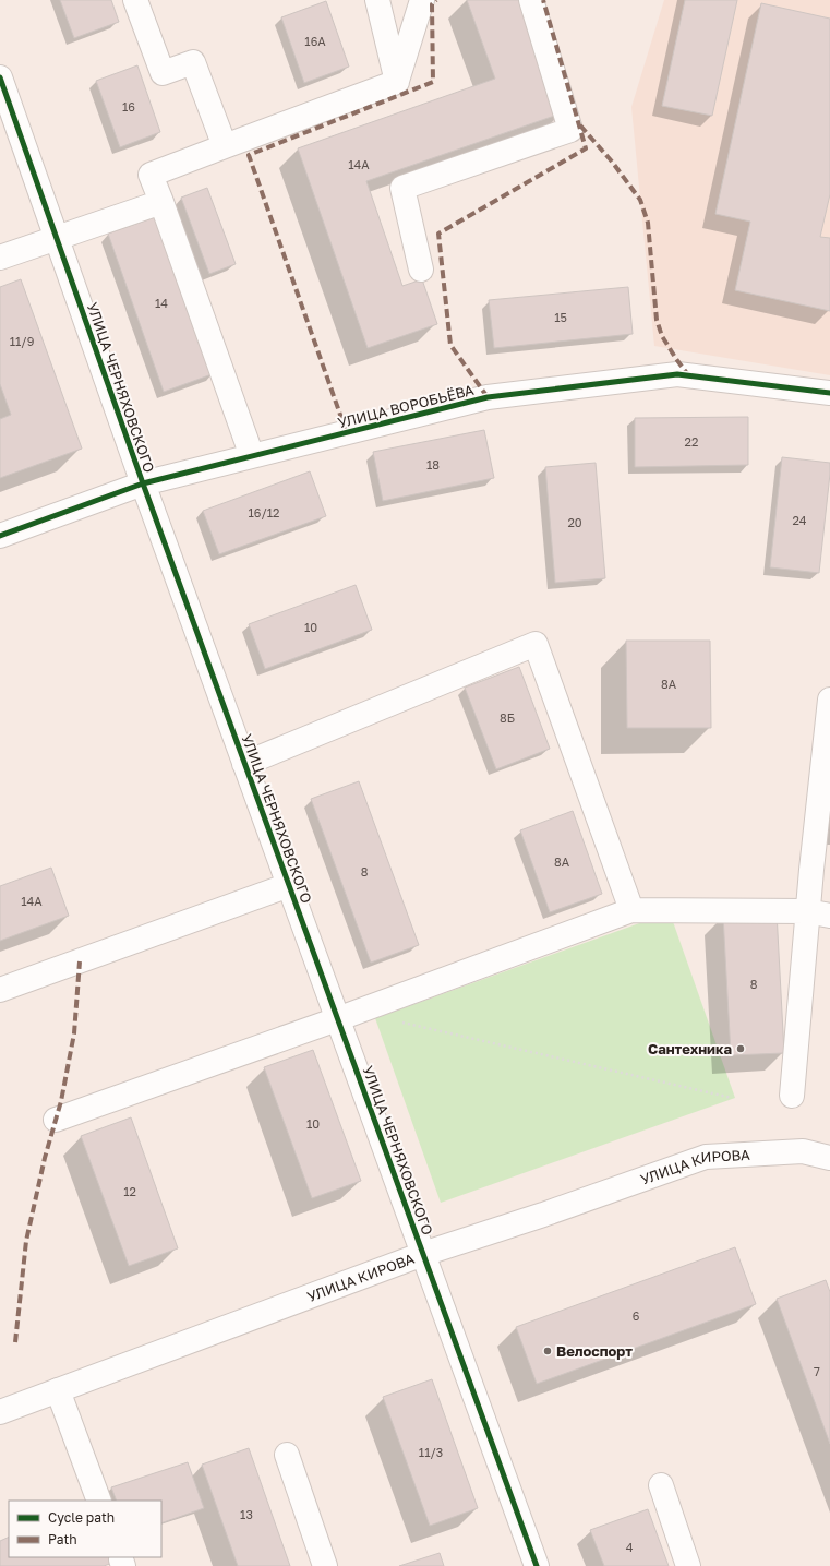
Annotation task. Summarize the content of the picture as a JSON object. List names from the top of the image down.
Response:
{
  "streets": {
    "street": ["УЛИЦА ЧЕРНЯХОВСКОГО", "УЛИЦА ВОРОБЬЁВА", "УЛИЦА КИРОВА"]
  },
  "crossings": [
    ["УЛИЦА ЧЕРНЯХОВСКОГО", "УЛИЦА ВОРОБЬЁВА"],
    ["УЛИЦА ЧЕРНЯХОВСКОГО", "УЛИЦА КИРОВА"]
  ],
  "places": ["Сантехника", "Велоспорт"],
  "house_numbers": [
    "16А",
    "16",
    "14А",
    "14",
    "15",
    "11/9",
    "22",
    "18",
    "16/12",
    "24",
    "20",
    "10",
    "8А",
    "8Б",
    "8А",
    "8",
    "14А",
    "8",
    "10",
    "12",
    "6",
    "7",
    "11/3",
    "13",
    "4"
  ],
  "legend": ["Cycle path", "Path"]
}
